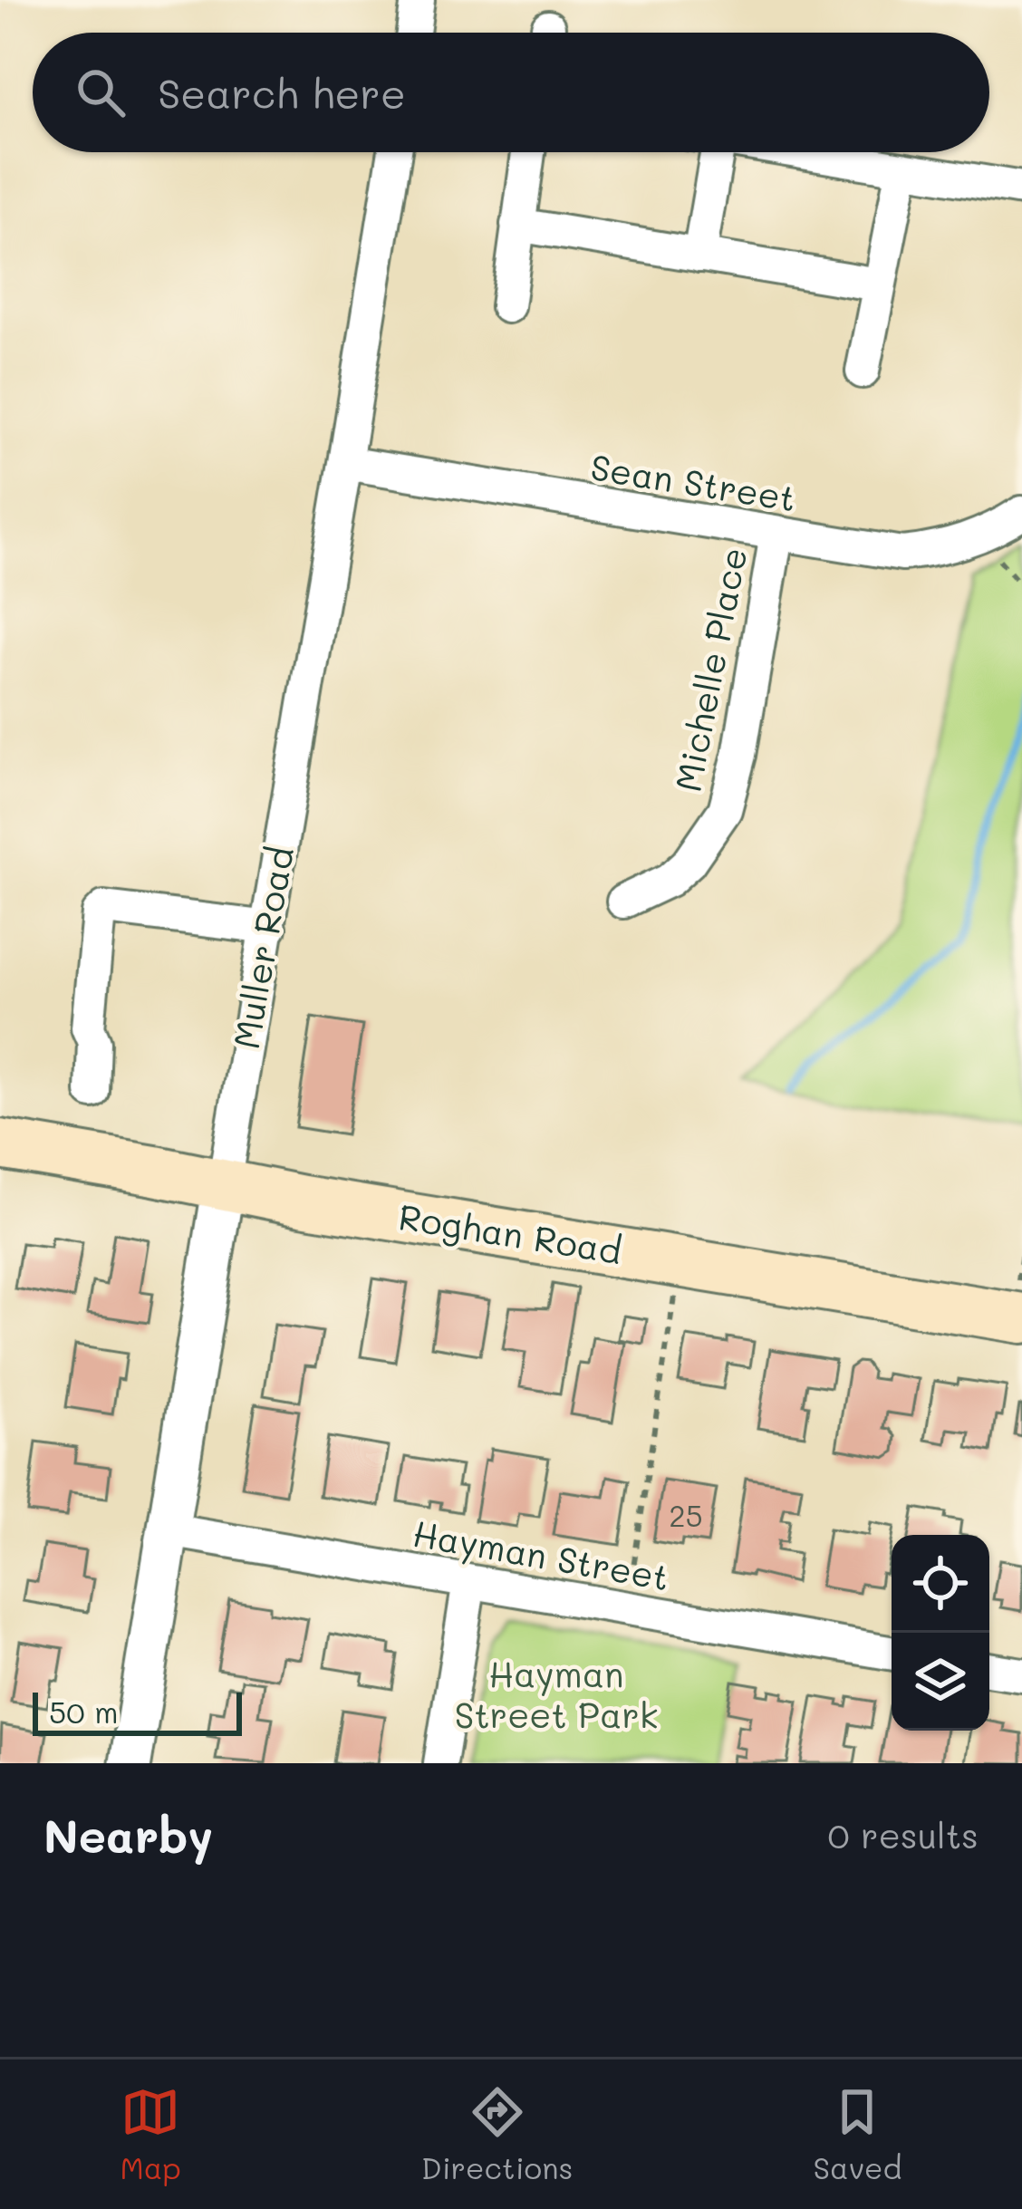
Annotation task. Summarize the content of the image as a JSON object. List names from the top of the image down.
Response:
{
  "streets": {
    "main road": ["Roghan Road"],
    "street": [
      "Sean Street",
      "Michelle Place",
      "Muller Road",
      "Hayman Street"
    ]
  },
  "crossings": [
    ["Sean Street", "Michelle Place"],
    ["Sean Street", "Muller Road"],
    ["Muller Road", "Roghan Road"],
    ["Muller Road", "Hayman Street"]
  ],
  "parks": ["Hayman Street Park"],
  "house_numbers": ["25"],
  "scale_bar": "50 m",
  "page": {
    "search": "Search here",
    "scale": "50 m",
    "heading": ["Nearby", "0 results"],
    "nav": ["Map", "Directions", "Saved"]
  }
}
